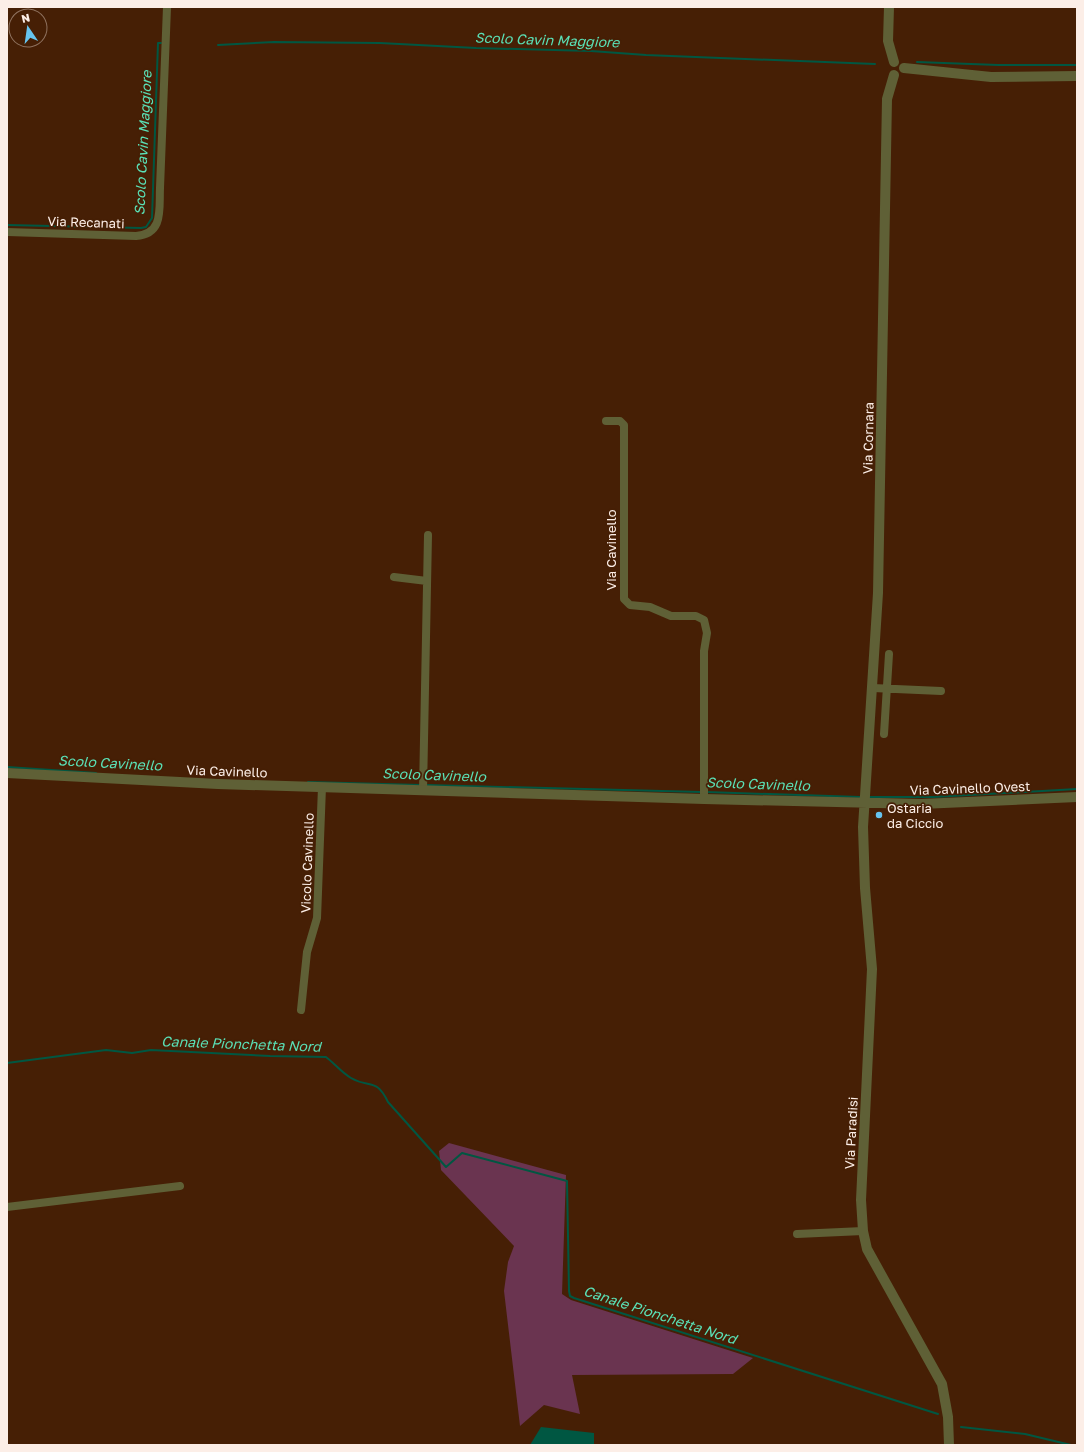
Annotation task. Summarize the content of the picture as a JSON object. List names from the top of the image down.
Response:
{
  "streets": {
    "street": [
      "Via Recanati",
      "Via Cornara",
      "Via Cavinello",
      "Via Cavinello Ovest",
      "Vicolo Cavinello",
      "Via Paradisi"
    ]
  },
  "crossings": [
    ["Via Cornara", "Via Cavinello"],
    ["Via Cornara", "Via Cavinello Ovest"],
    ["Via Cornara", "Via Paradisi"],
    ["Via Cavinello", "Via Cavinello Ovest"],
    ["Via Cavinello", "Vicolo Cavinello"],
    ["Via Cavinello", "Via Paradisi"],
    ["Via Cavinello Ovest", "Via Paradisi"]
  ],
  "water": ["Scolo Cavin Maggiore", "Scolo Cavinello", "Canale Pionchetta Nord"],
  "places": ["Ostaria da Ciccio"],
  "north": "top"
}
